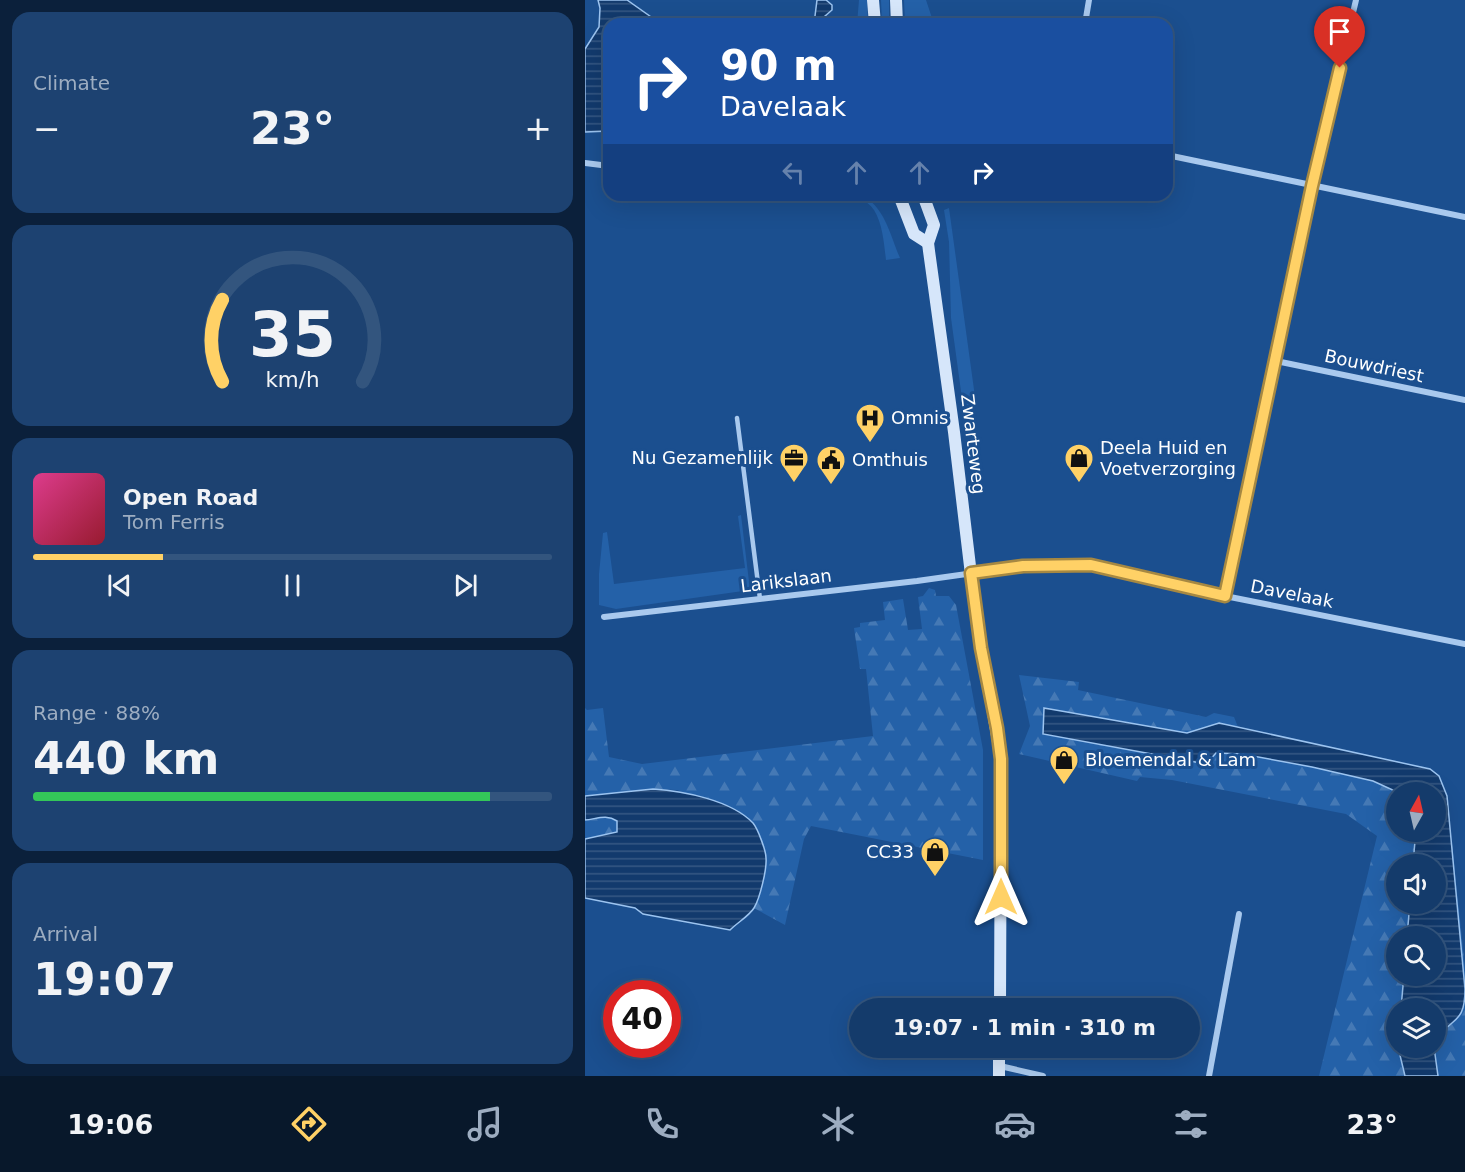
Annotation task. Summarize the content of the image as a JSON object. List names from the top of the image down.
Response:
{
  "streets": {
    "street": [
      "Bouwdriest",
      "Zwarteweg",
      "Larikslaan",
      "Davelaak"
    ]
  },
  "crossings": [
    ["Zwarteweg", "Larikslaan"],
    ["Zwarteweg", "Davelaak"],
    ["Larikslaan", "Davelaak"]
  ],
  "places": {
    "hospital": ["Omnis"],
    "office": ["Nu Gezamenlijk"],
    "shop": ["Deela Huid en Voetverzorging", "Bloemendal & Lam", "CC33"],
    "public building": ["Omthuis"]
  },
  "north": "top",
  "page": {
    "tile": [
      "Climate",
      ["Range · 88%", "440 km"],
      ["Arrival", "19:07"]
    ],
    "turn": ["90 m", "Davelaak"],
    "heat": ["−", "23°", "+"],
    "song": ["Open Road", "Tom Ferris"],
    "limit": "40",
    "trip": "19:07 · 1 min · 310 m",
    "tabs": ["19:06", "23°"],
    "gauge": ["35", "km/h"]
  }
}
